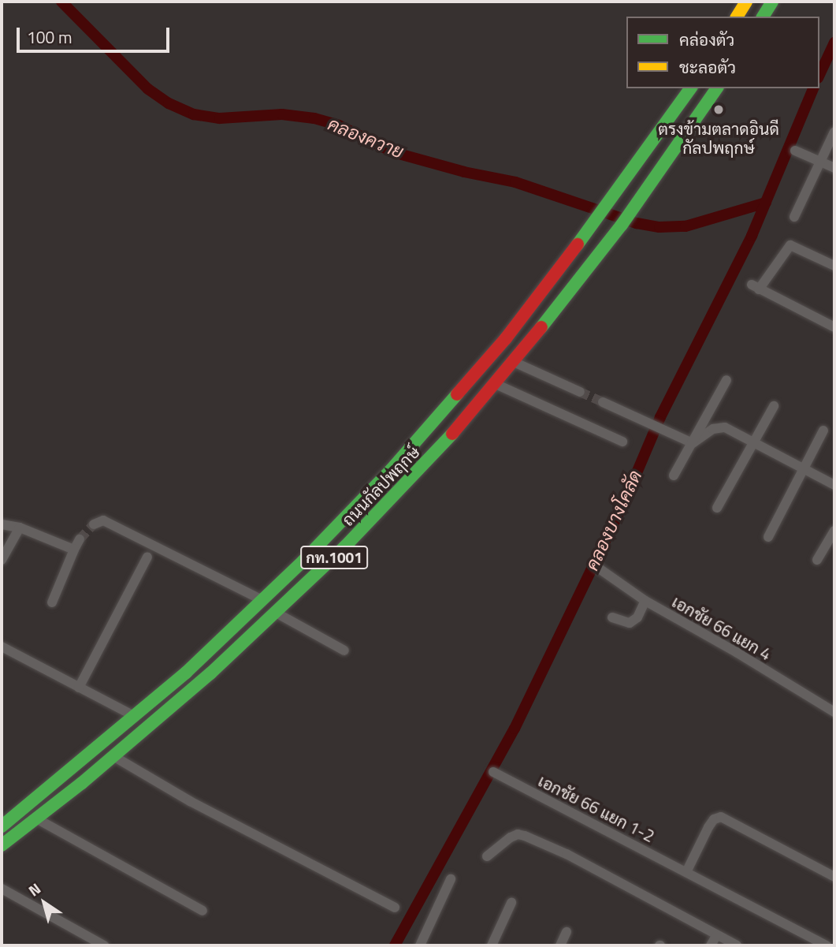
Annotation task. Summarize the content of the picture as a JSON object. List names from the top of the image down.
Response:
{
  "streets": {
    "main road": ["ถนนกัลปพฤกษ์", "กท.1001"],
    "street": ["เอกชัย 66 แยก 4", "เอกชัย 66 แยก 1-2"]
  },
  "water": ["คลองควาย", "คลองบางโคลัด"],
  "places": ["ตรงข้ามตลาดอินดี กัลปพฤกษ์"],
  "legend": ["คล่องตัว", "ชะลอตัว"],
  "scale_bar": "100 m",
  "north": "top left"
}
